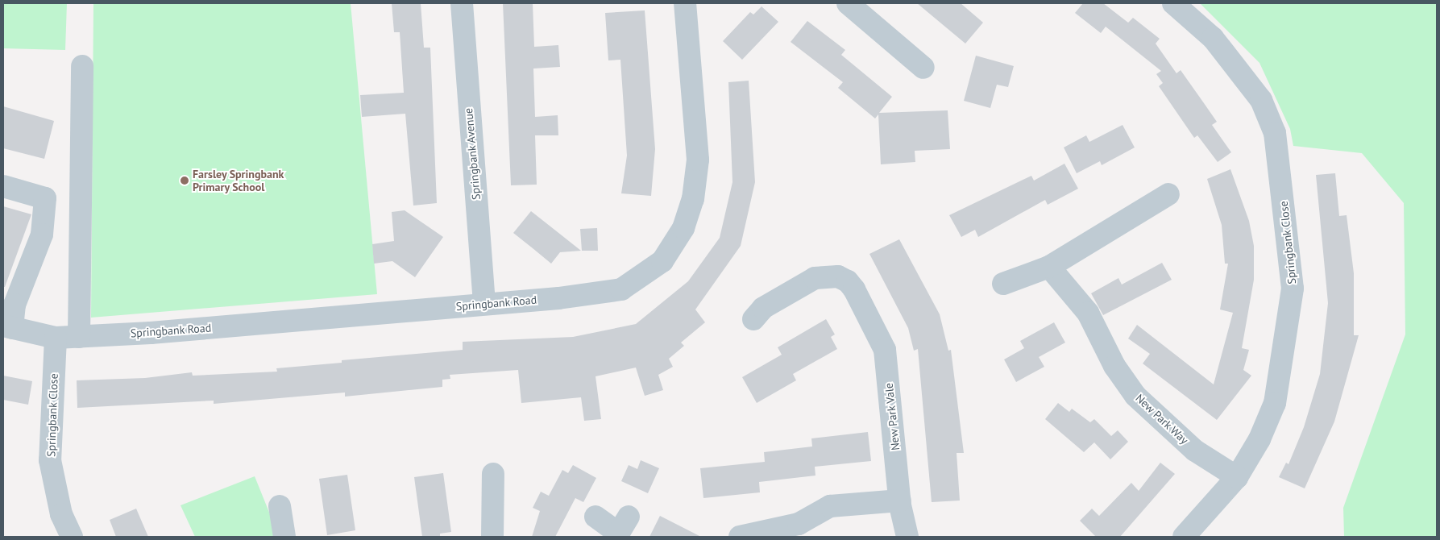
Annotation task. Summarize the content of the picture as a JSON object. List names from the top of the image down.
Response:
{
  "streets": {
    "street": [
      "Springbank Avenue",
      "Springbank Close",
      "Springbank Road",
      "New Park Vale",
      "New Park Way"
    ]
  },
  "crossings": [
    ["Springbank Avenue", "Springbank Road"],
    ["Springbank Close", "Springbank Road"],
    ["Springbank Close", "New Park Way"]
  ],
  "places": ["Farsley Springbank Primary School"]
}
